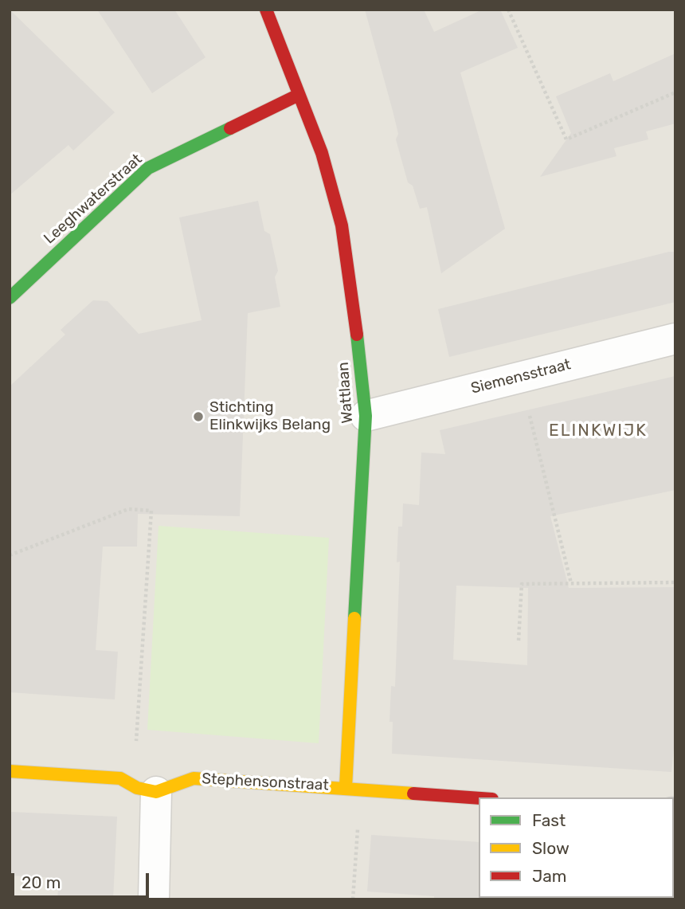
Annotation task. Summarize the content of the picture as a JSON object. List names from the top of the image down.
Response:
{
  "streets": {
    "street": [
      "Leeghwaterstraat",
      "Siemensstraat",
      "Wattlaan",
      "Stephensonstraat"
    ]
  },
  "crossings": [
    ["Leeghwaterstraat", "Wattlaan"],
    ["Siemensstraat", "Wattlaan"],
    ["Wattlaan", "Stephensonstraat"]
  ],
  "districts": ["ELINKWIJK"],
  "places": ["Stichting Elinkwijks Belang"],
  "legend": ["Fast", "Slow", "Jam"],
  "scale_bar": "20 m"
}
